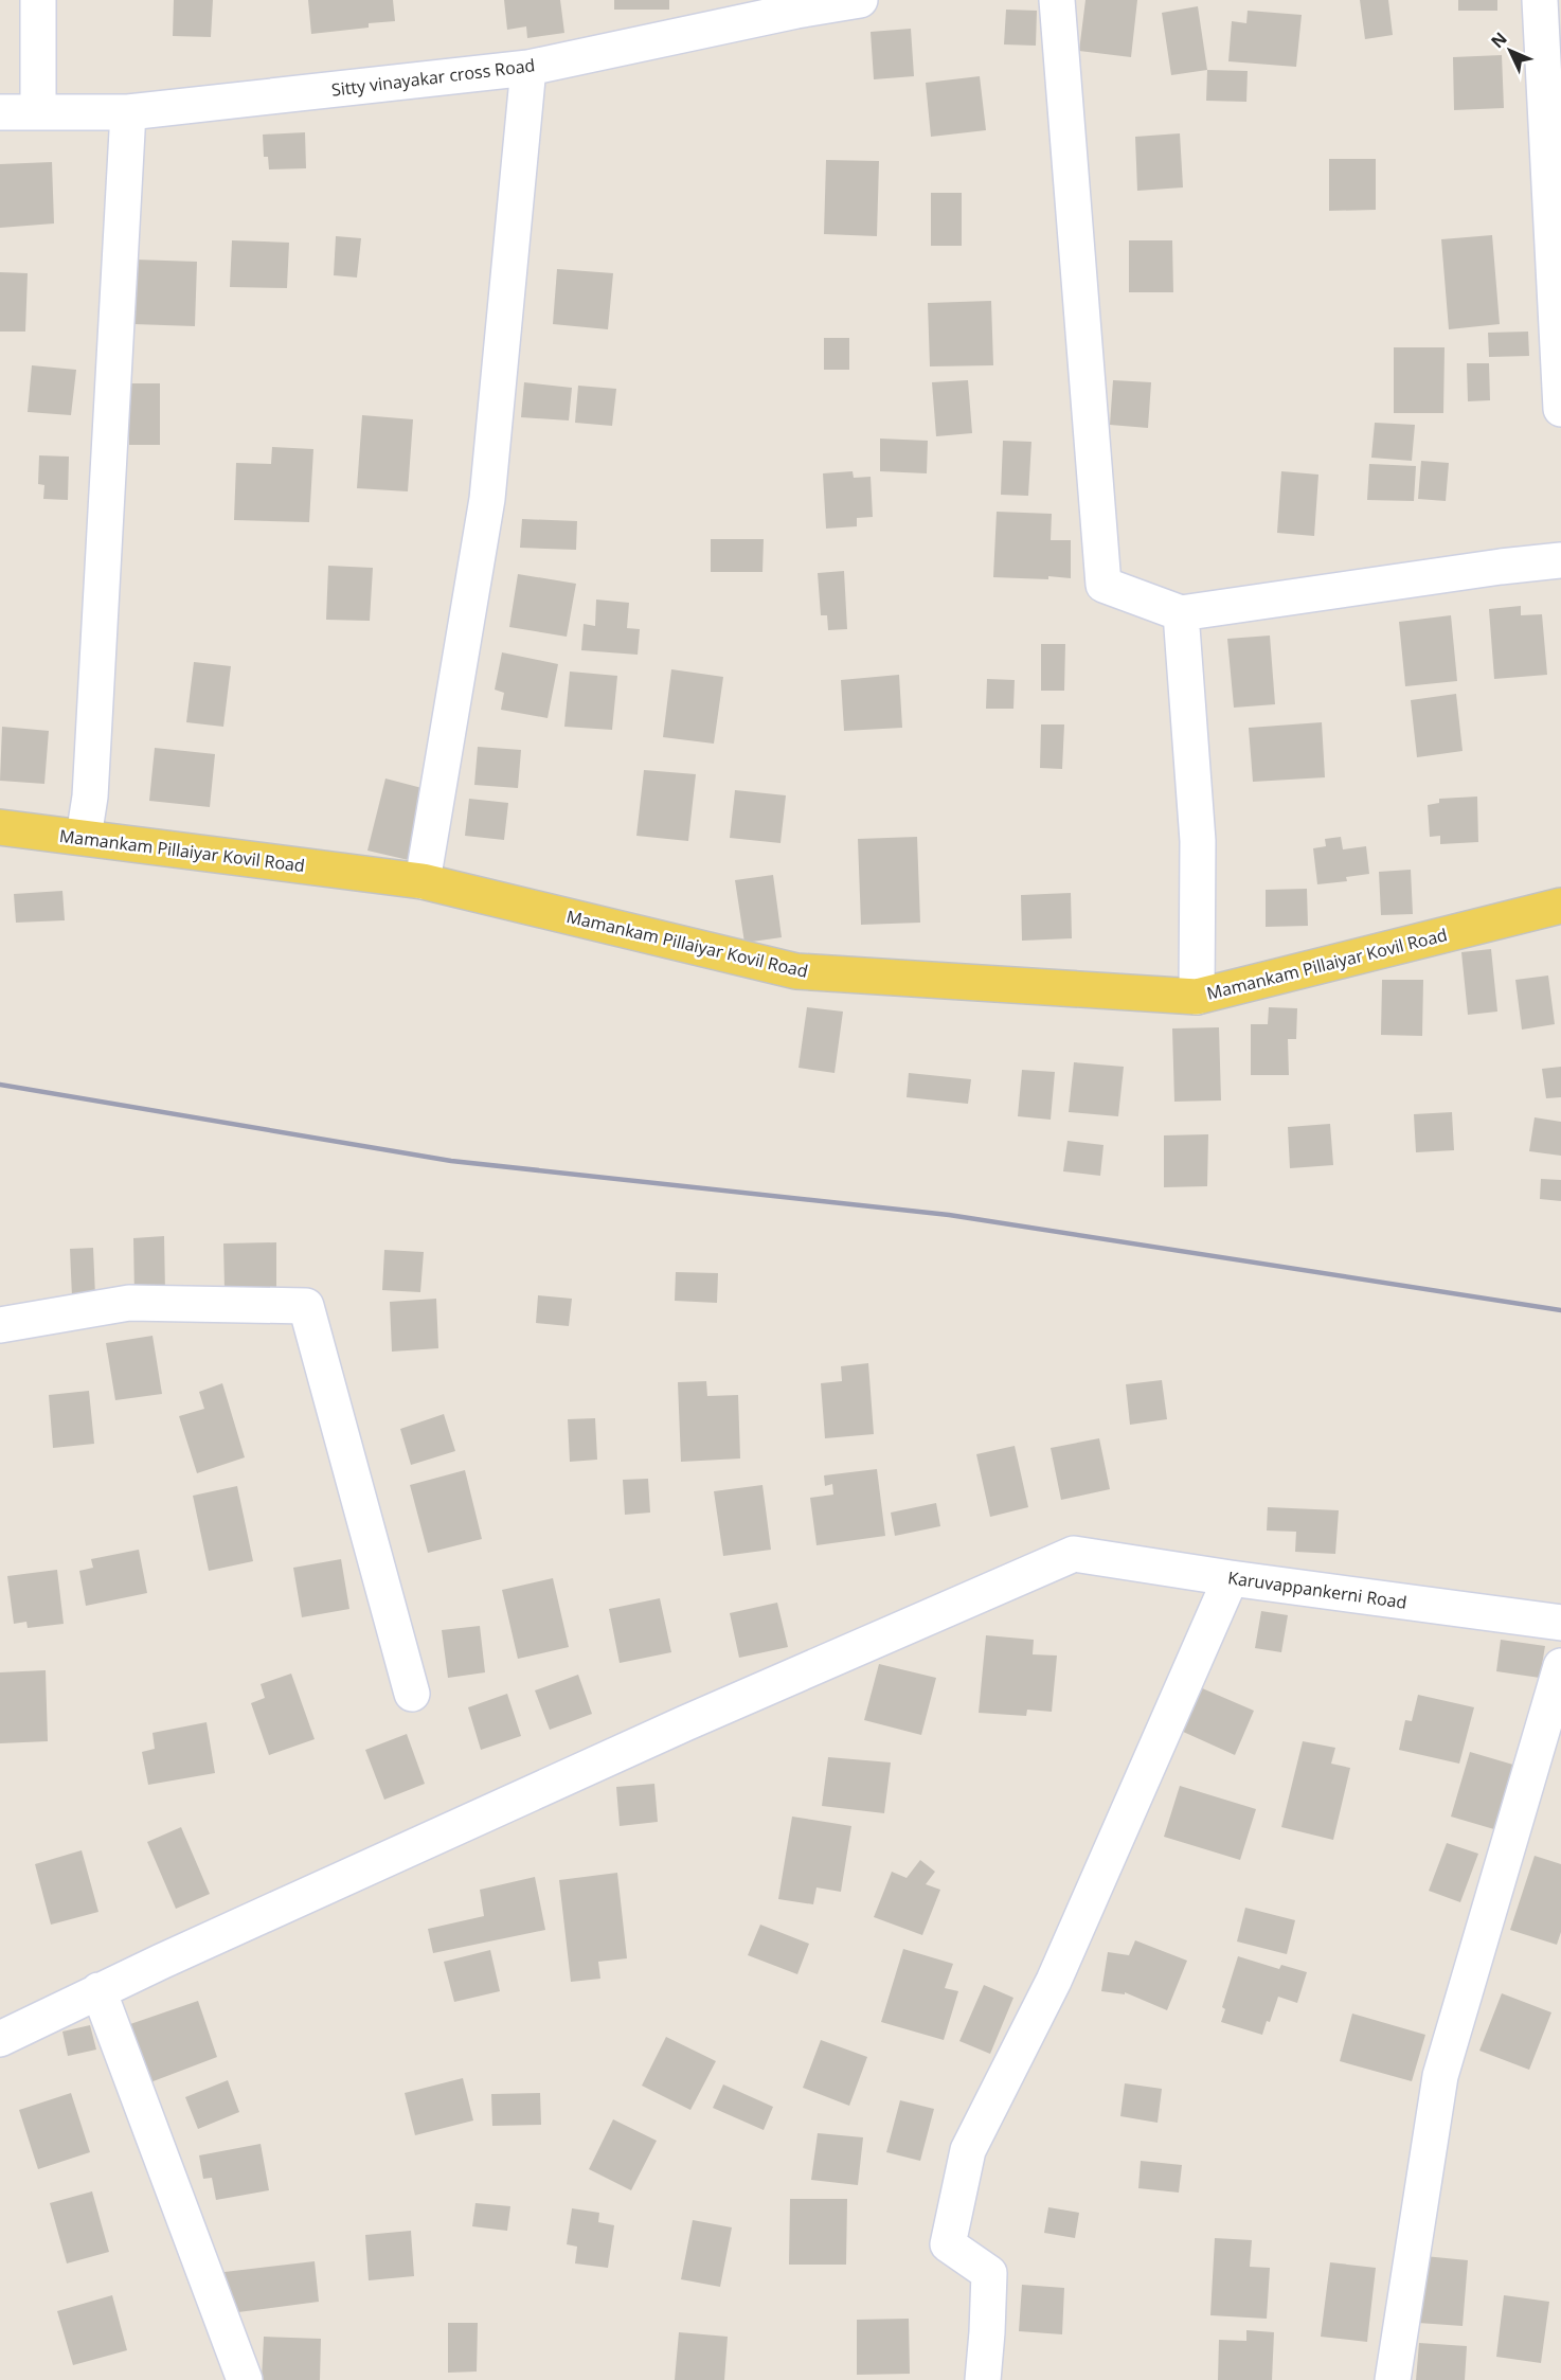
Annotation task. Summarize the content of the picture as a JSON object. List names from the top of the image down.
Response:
{
  "streets": {
    "main road": ["Mamankam Pillaiyar Kovil Road"],
    "street": ["Sitty vinayakar cross Road", "Karuvappankerni Road"]
  },
  "north": "top left"
}
